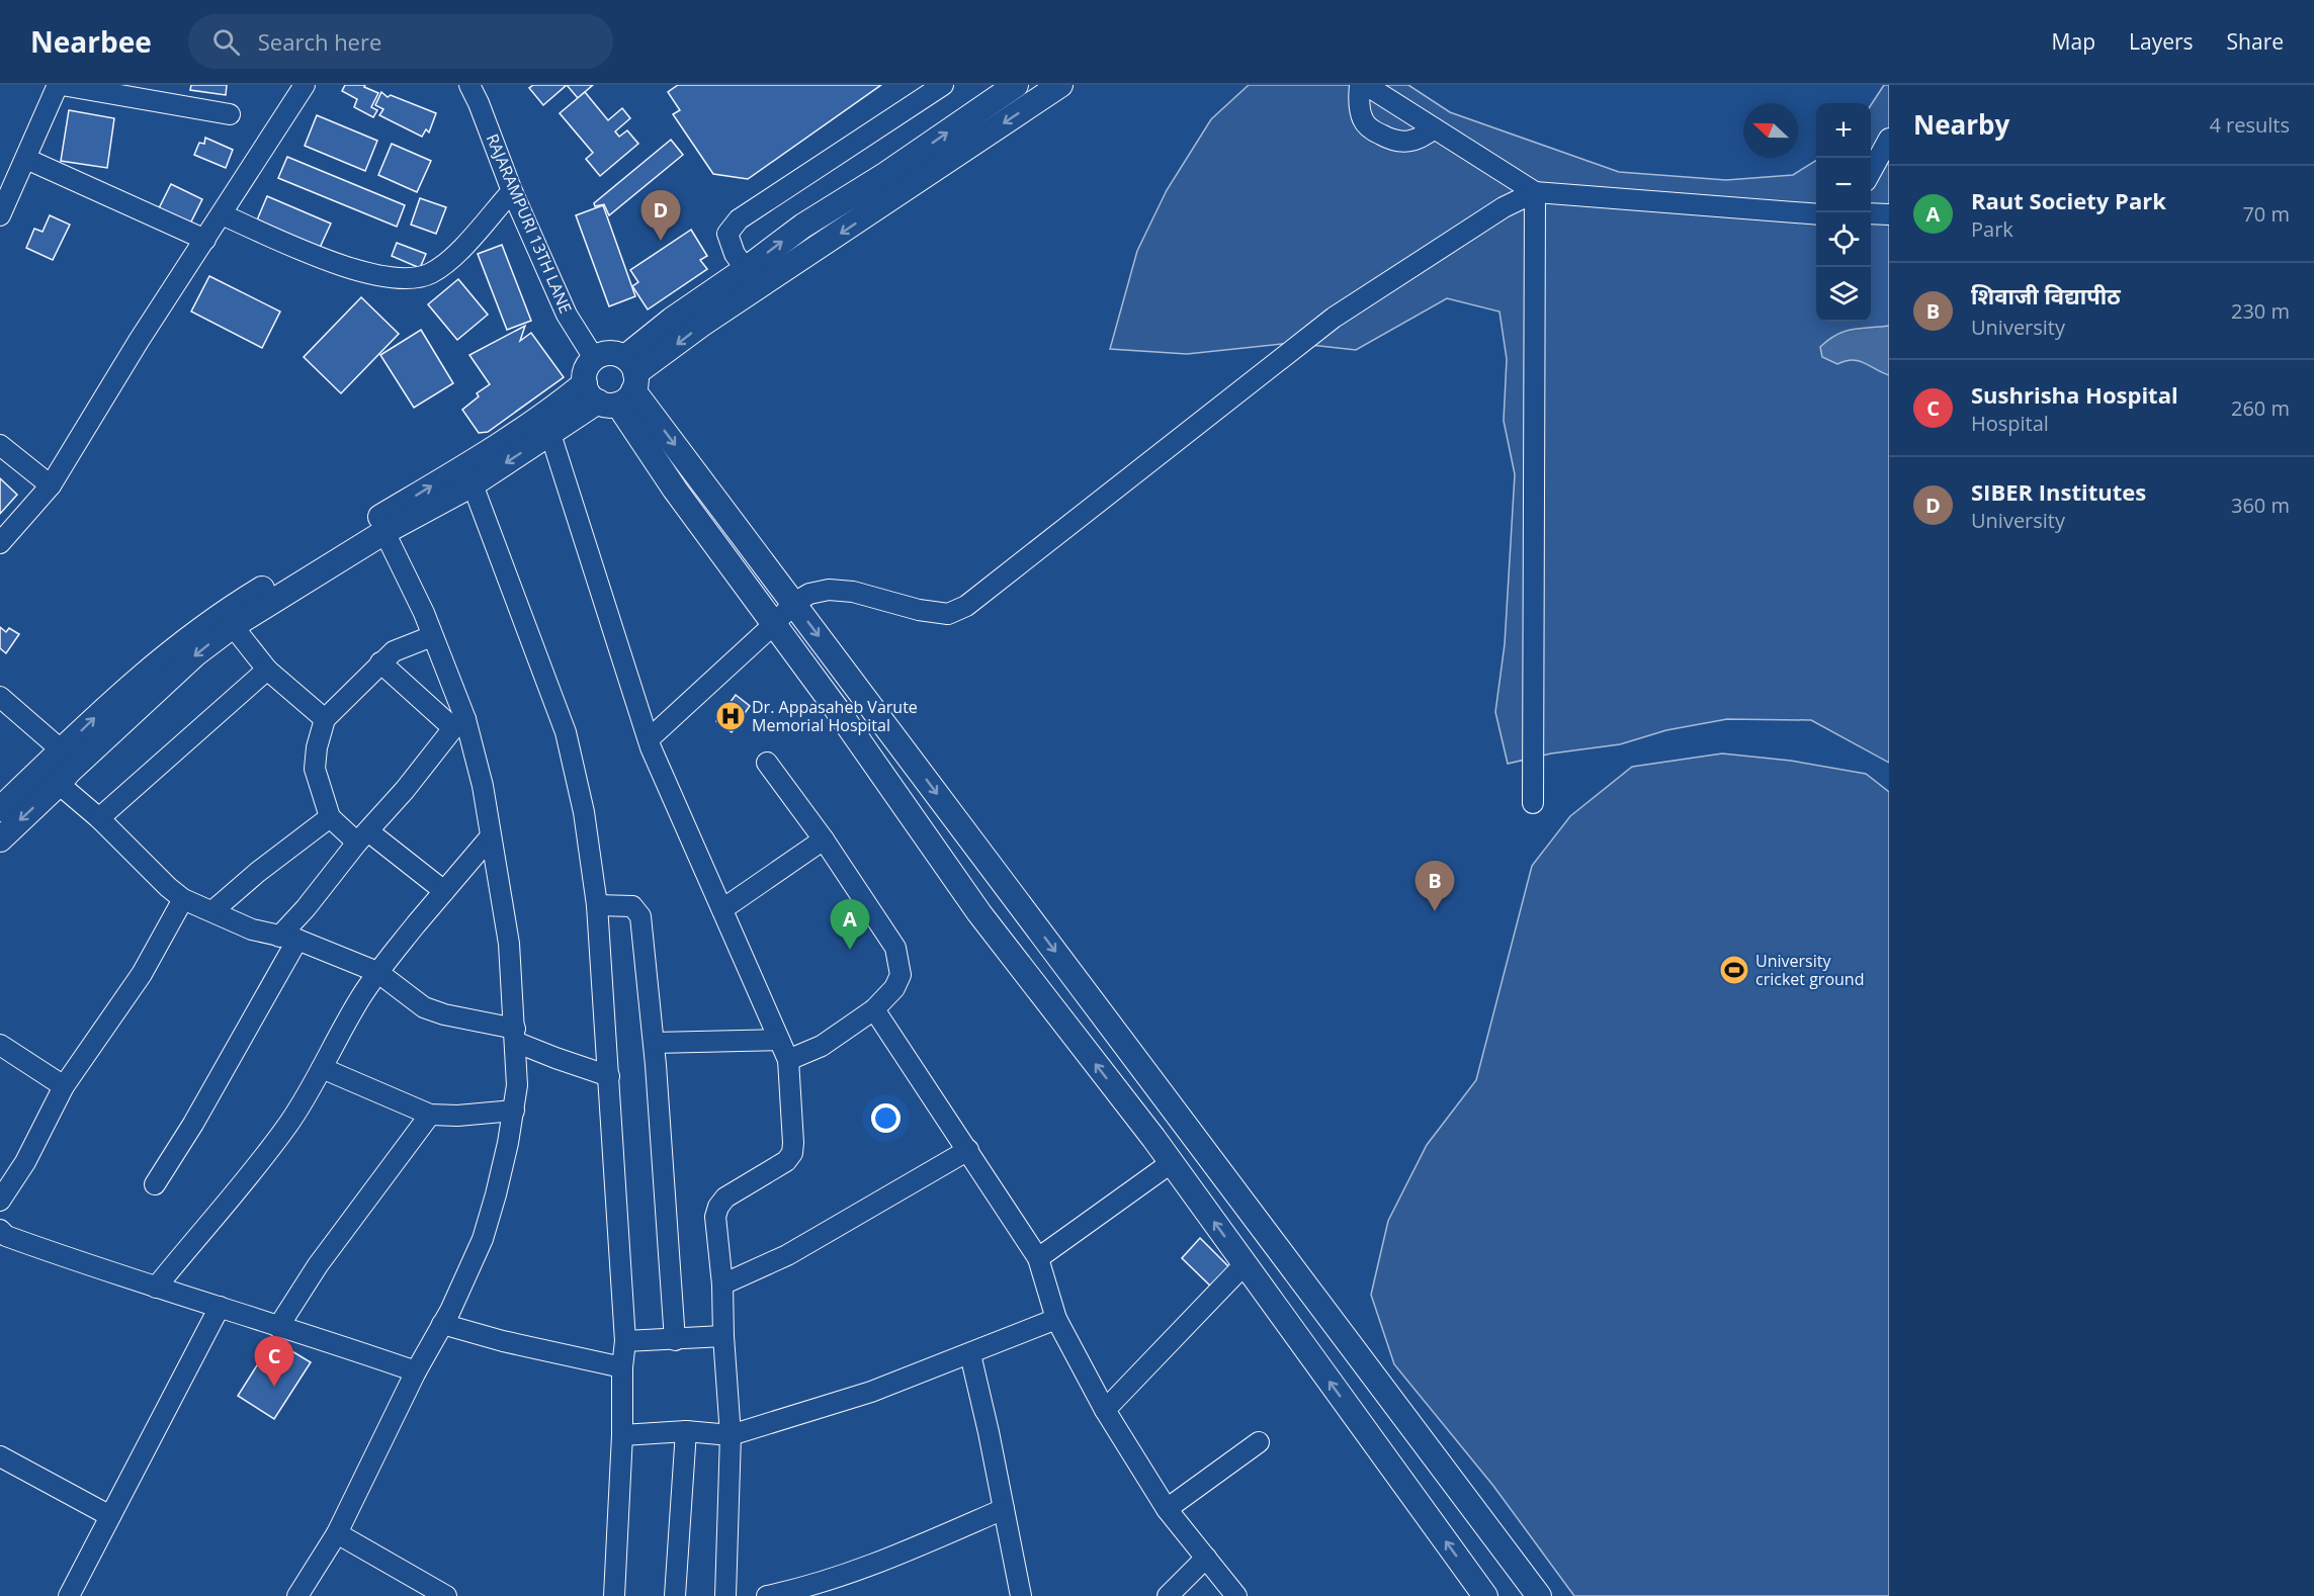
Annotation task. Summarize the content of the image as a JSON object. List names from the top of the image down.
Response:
{
  "streets": {
    "street": ["RAJARAMPURI 13TH LANE"]
  },
  "places": {
    "hospital": ["Dr. Appasaheb Varute Memorial Hospital"],
    "sports": ["University cricket ground"]
  },
  "north": "left",
  "page": {
    "header": "Nearbee",
    "search": "Search here",
    "nav": ["Map", "Layers", "Share"],
    "heading": ["Nearby", "4 results"],
    "map_buttons": ["+", "−"],
    "list": [
      {
        "mark": "A",
        "name": "Raut Society Park",
        "note": "Park",
        "value": "70 m"
      },
      {
        "mark": "B",
        "name": "शिवाजी विद्यापीठ",
        "note": "University",
        "value": "230 m"
      },
      {
        "mark": "C",
        "name": "Sushrisha Hospital",
        "note": "Hospital",
        "value": "260 m"
      },
      {
        "mark": "D",
        "name": "SIBER Institutes",
        "note": "University",
        "value": "360 m"
      }
    ],
    "pins": [
      "D",
      "B",
      "A",
      "C"
    ]
  }
}
